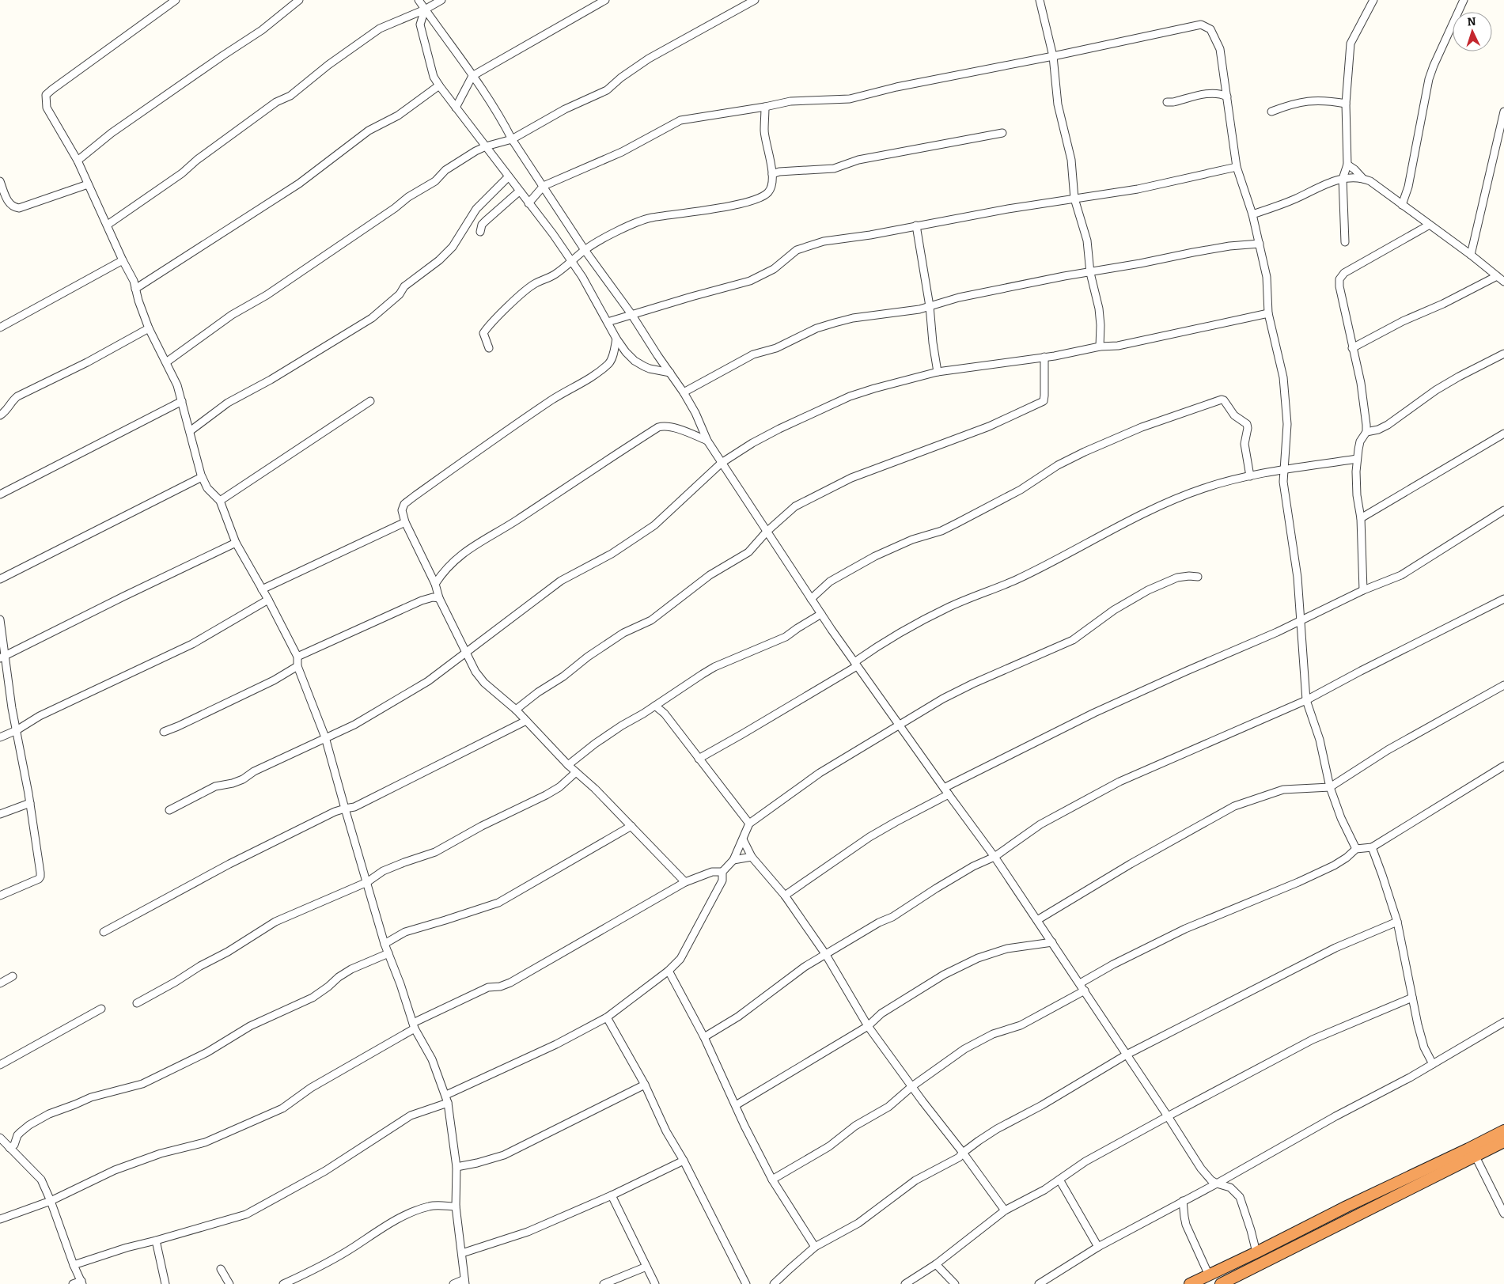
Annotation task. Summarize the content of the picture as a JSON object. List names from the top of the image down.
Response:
{
  "north": "top"
}
